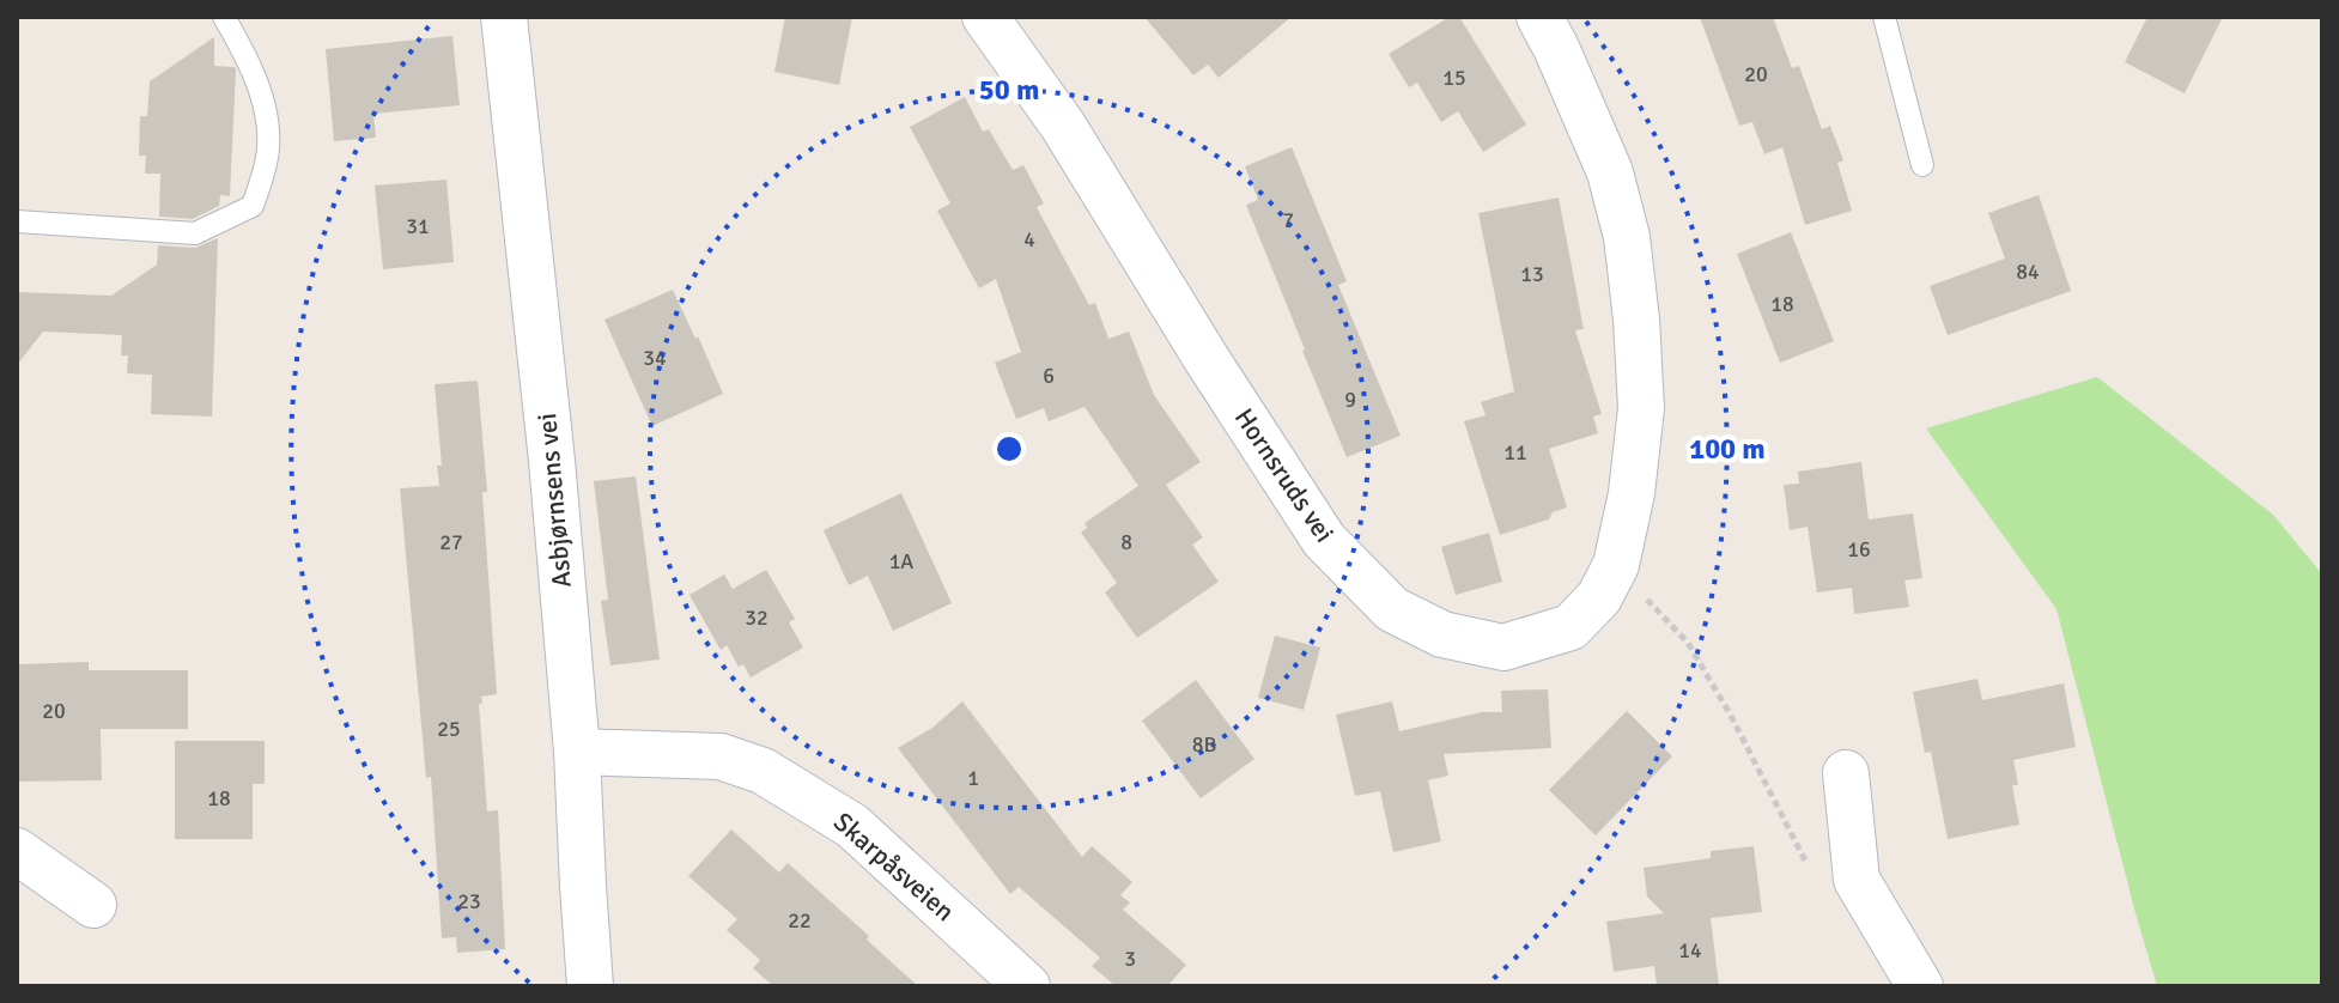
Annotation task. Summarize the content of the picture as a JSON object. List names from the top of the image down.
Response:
{
  "streets": {
    "street": ["Hornsruds vei", "Asbjørnsens vei", "Skarpåsveien"]
  },
  "crossings": [
    ["Asbjørnsens vei", "Skarpåsveien"]
  ],
  "house_numbers": [
    "20",
    "15",
    "7",
    "31",
    "4",
    "84",
    "13",
    "18",
    "34",
    "6",
    "9",
    "11",
    "27",
    "8",
    "16",
    "1A",
    "32",
    "20",
    "25",
    "8B",
    "1",
    "18",
    "23",
    "22",
    "14",
    "3"
  ],
  "rings": ["50 m", "100 m"]
}
